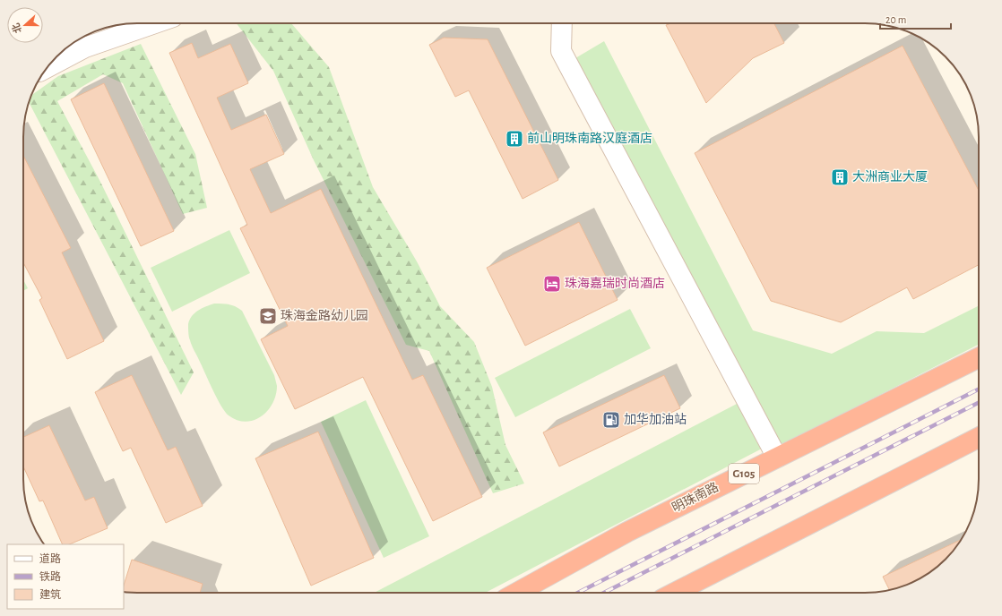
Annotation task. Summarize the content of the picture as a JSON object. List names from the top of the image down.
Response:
{
  "streets": {
    "highway": ["G105", "明珠南路"]
  },
  "places": {
    "building": ["前山明珠南路汉庭酒店", "大洲商业大厦"],
    "hotel": ["珠海嘉瑞时尚酒店"],
    "school or university": ["珠海金路幼儿园"],
    "fuel station": ["加华加油站"]
  },
  "legend": ["道路", "铁路", "建筑"],
  "scale_bar": "20 m",
  "north": "left"
}
